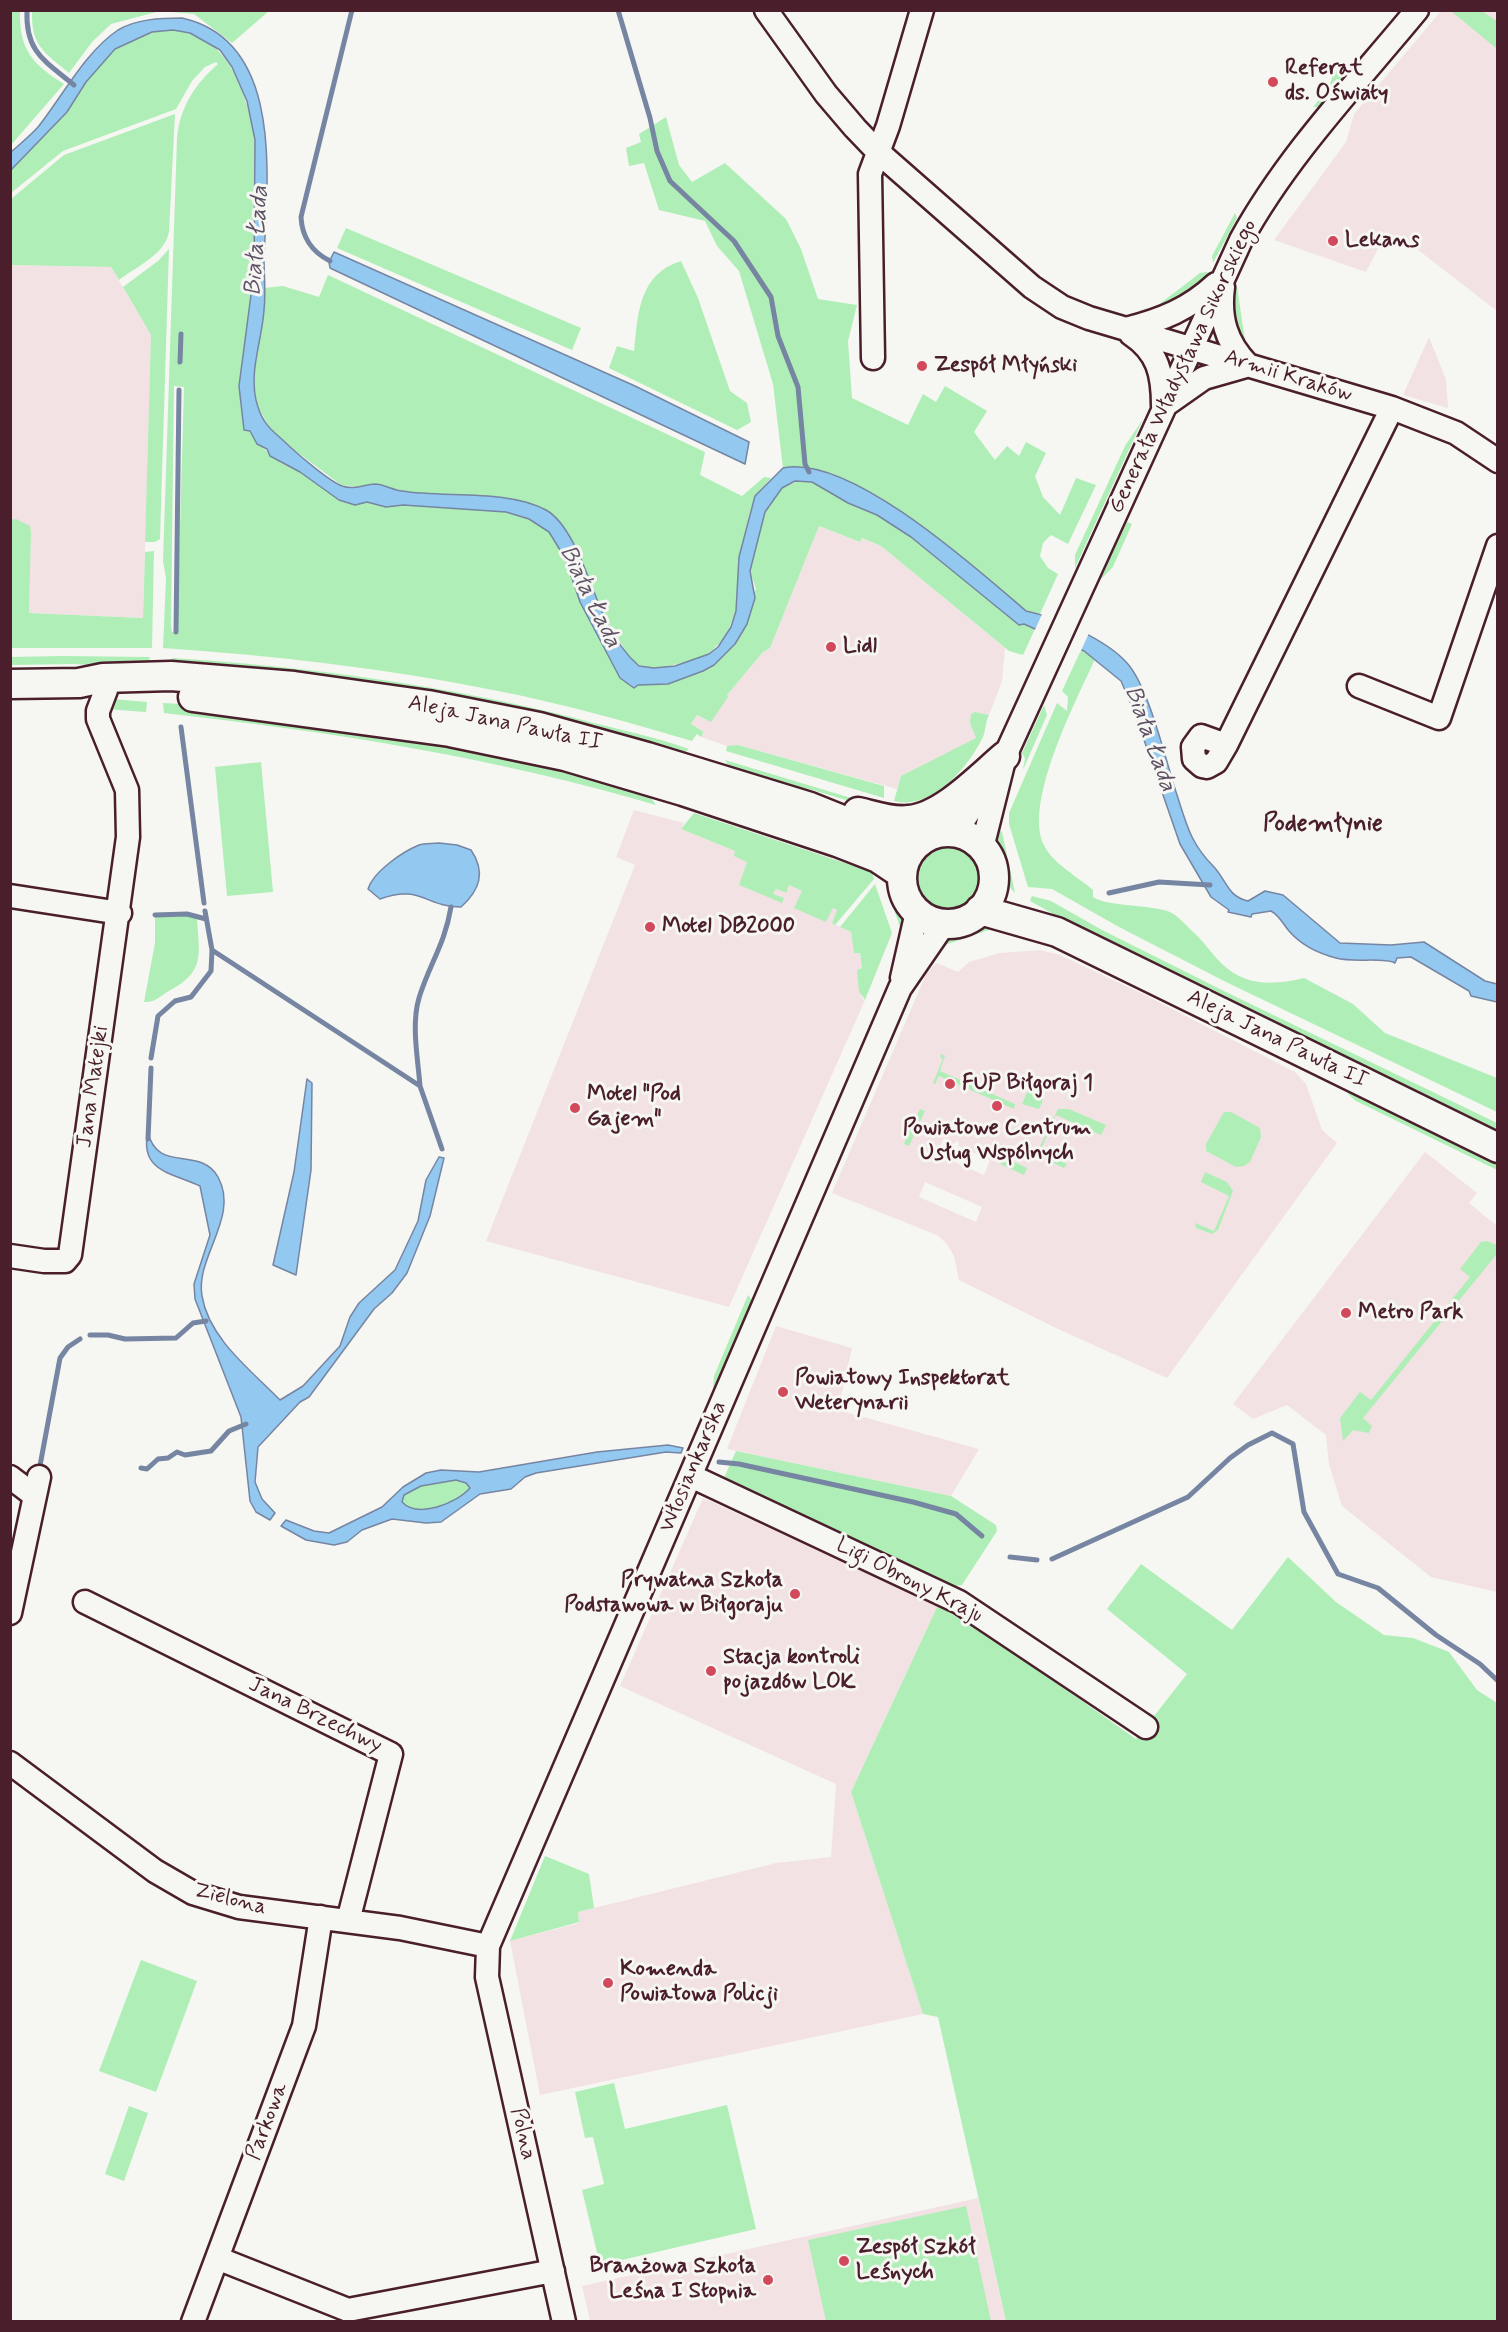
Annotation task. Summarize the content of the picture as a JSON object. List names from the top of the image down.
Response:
{
  "streets": {
    "main road": ["Aleja Jana Pawła II"],
    "street": [
      "Generała Władysława Sikorskiego",
      "Armii Kraków",
      "Jana Matejki",
      "Włosiankarska",
      "Ligi Obrony Kraju",
      "Jana Brzechwy",
      "Zielona",
      "Parkowa",
      "Polna"
    ]
  },
  "crossings": [
    ["Generała Władysława Sikorskiego", "Armii Kraków"],
    ["Generała Władysława Sikorskiego", "Aleja Jana Pawła II"],
    ["Generała Władysława Sikorskiego", "Włosiankarska"],
    ["Aleja Jana Pawła II", "Jana Matejki"],
    ["Aleja Jana Pawła II", "Włosiankarska"],
    ["Włosiankarska", "Ligi Obrony Kraju"],
    ["Włosiankarska", "Zielona"],
    ["Włosiankarska", "Polna"],
    ["Jana Brzechwy", "Zielona"],
    ["Zielona", "Parkowa"],
    ["Zielona", "Polna"]
  ],
  "districts": ["Podemłynie"],
  "water": ["Biała Łada"],
  "places": [
    "Referat ds. Oświaty",
    "Lekans",
    "Zespół Młyński",
    "Lidl",
    "Motel DB2000",
    "FUP Biłgoraj 1",
    "Powiatowe Centrum Usług Wspólnych",
    "Motel \"Pod Gajem\"",
    "Metro Park",
    "Powiatowy Inspektorat Weterynarii",
    "Prywatna Szkoła Podstawowa w Biłgoraju",
    "Stacja kontroli pojazdów LOK",
    "Komenda Powiatowa Policji",
    "Zespół Szkół Leśnych",
    "Branżowa Szkoła Leśna I Stopnia"
  ]
}
